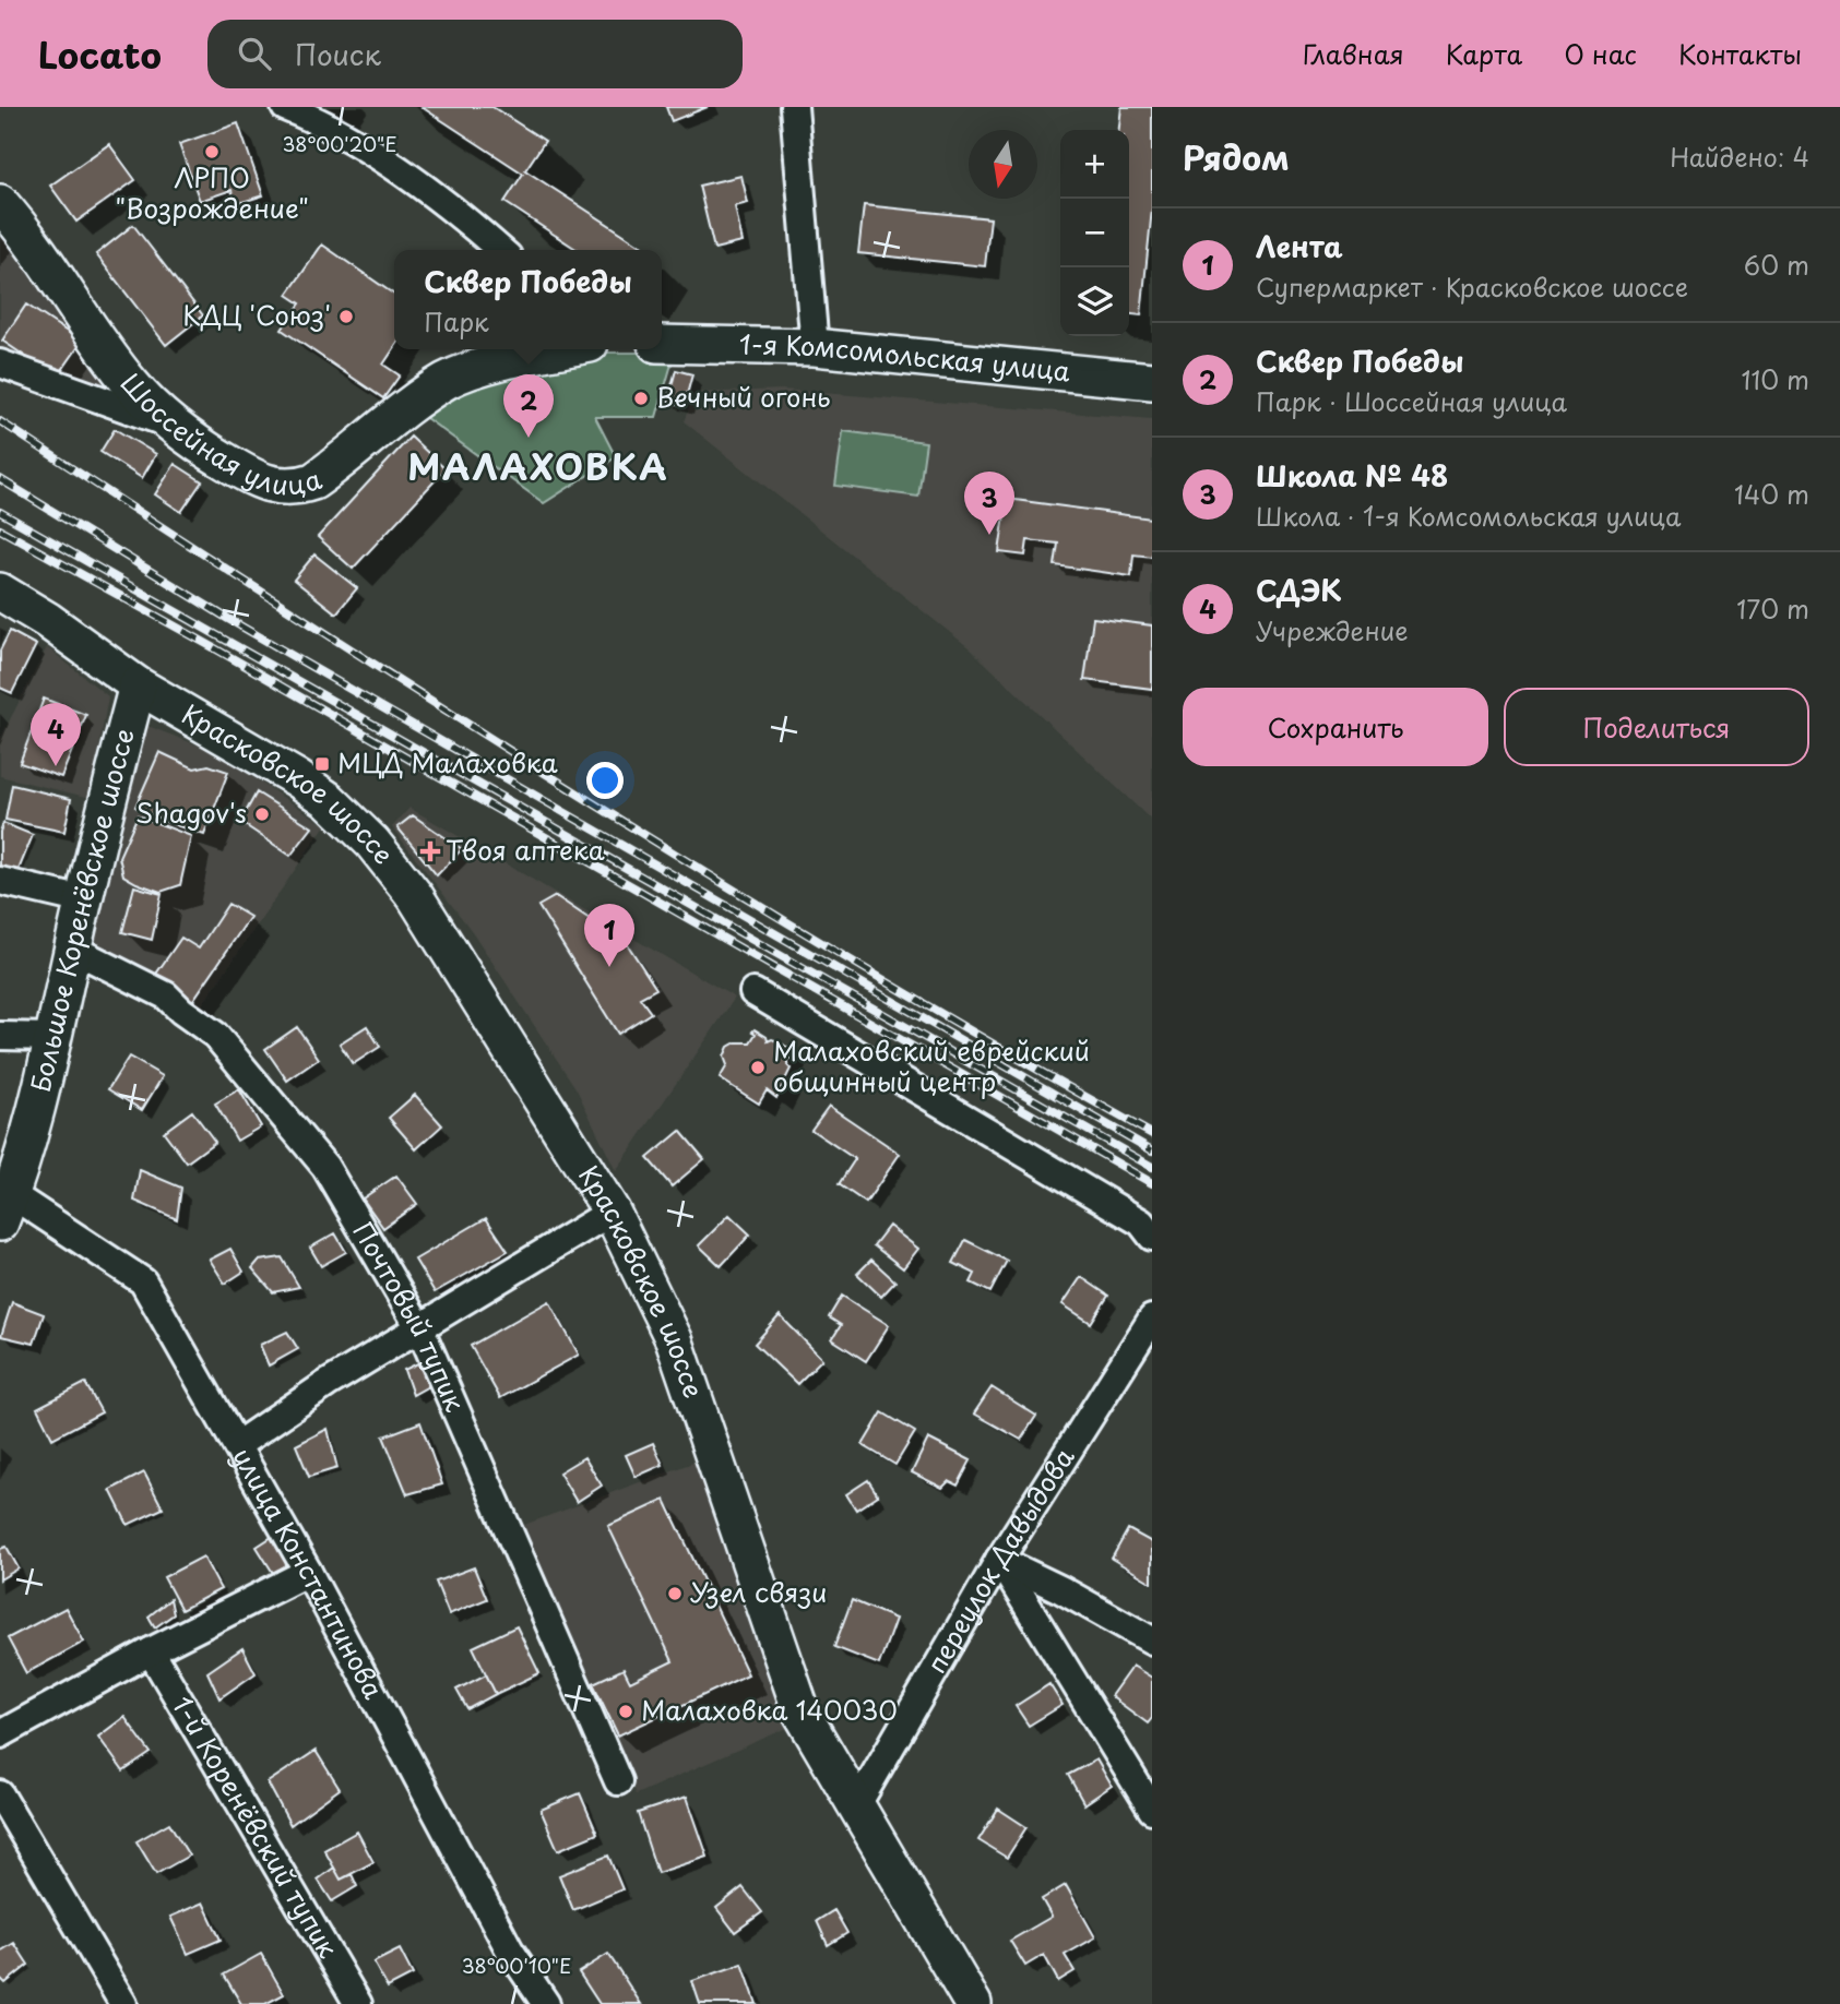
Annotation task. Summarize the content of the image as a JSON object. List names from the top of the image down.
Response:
{
  "streets": {
    "main road": [
      "1-я Комсомольская улица",
      "Шоссейная улица",
      "Красковское шоссе",
      "Большое Коренёвское шоссе"
    ],
    "street": [
      "Почтовый тупик",
      "переулок Давыдова",
      "улица Константинова",
      "1-й Коренёвский тупик"
    ]
  },
  "crossings": [
    ["Красковское шоссе", "Большое Коренёвское шоссе"],
    ["Красковское шоссе", "переулок Давыдова"],
    ["Большое Коренёвское шоссе", "Почтовый тупик"],
    ["Большое Коренёвское шоссе", "улица Константинова"]
  ],
  "districts": ["МАЛАХОВКА"],
  "places": {
    "other": [
      "ЛРПО \"Возрождение\"",
      "КДЦ 'Союз'",
      "Вечный огонь",
      "Shagov's",
      "Малаховский еврейский общинный центр",
      "Узел связи",
      "Малаховка 140030"
    ],
    "transit": ["МЦД Малаховка"],
    "health": ["Твоя аптека"]
  },
  "north": "bottom",
  "page": {
    "header": "Locato",
    "search": "Поиск",
    "nav": [
      "Главная",
      "Карта",
      "О нас",
      "Контакты"
    ],
    "heading": ["Рядом", "Найдено: 4"],
    "map_buttons": ["+", "−"],
    "list": [
      {
        "mark": "1",
        "name": "Лента",
        "note": "Супермаркет · Красковское шоссе",
        "value": "60 m"
      },
      {
        "mark": "2",
        "name": "Сквер Победы",
        "note": "Парк · Шоссейная улица",
        "value": "110 m"
      },
      {
        "mark": "3",
        "name": "Школа № 48",
        "note": "Школа · 1-я Комсомольская улица",
        "value": "140 m"
      },
      {
        "mark": "4",
        "name": "СДЭК",
        "note": "Учреждение",
        "value": "170 m"
      }
    ],
    "popup": ["Сквер Победы", "Парк"],
    "pins": [
      "2",
      "3",
      "4",
      "1"
    ],
    "buttons": ["Сохранить", "Поделиться"]
  },
  "coordinates": ["38°00'20\"E", "38°00'10\"E"]
}
